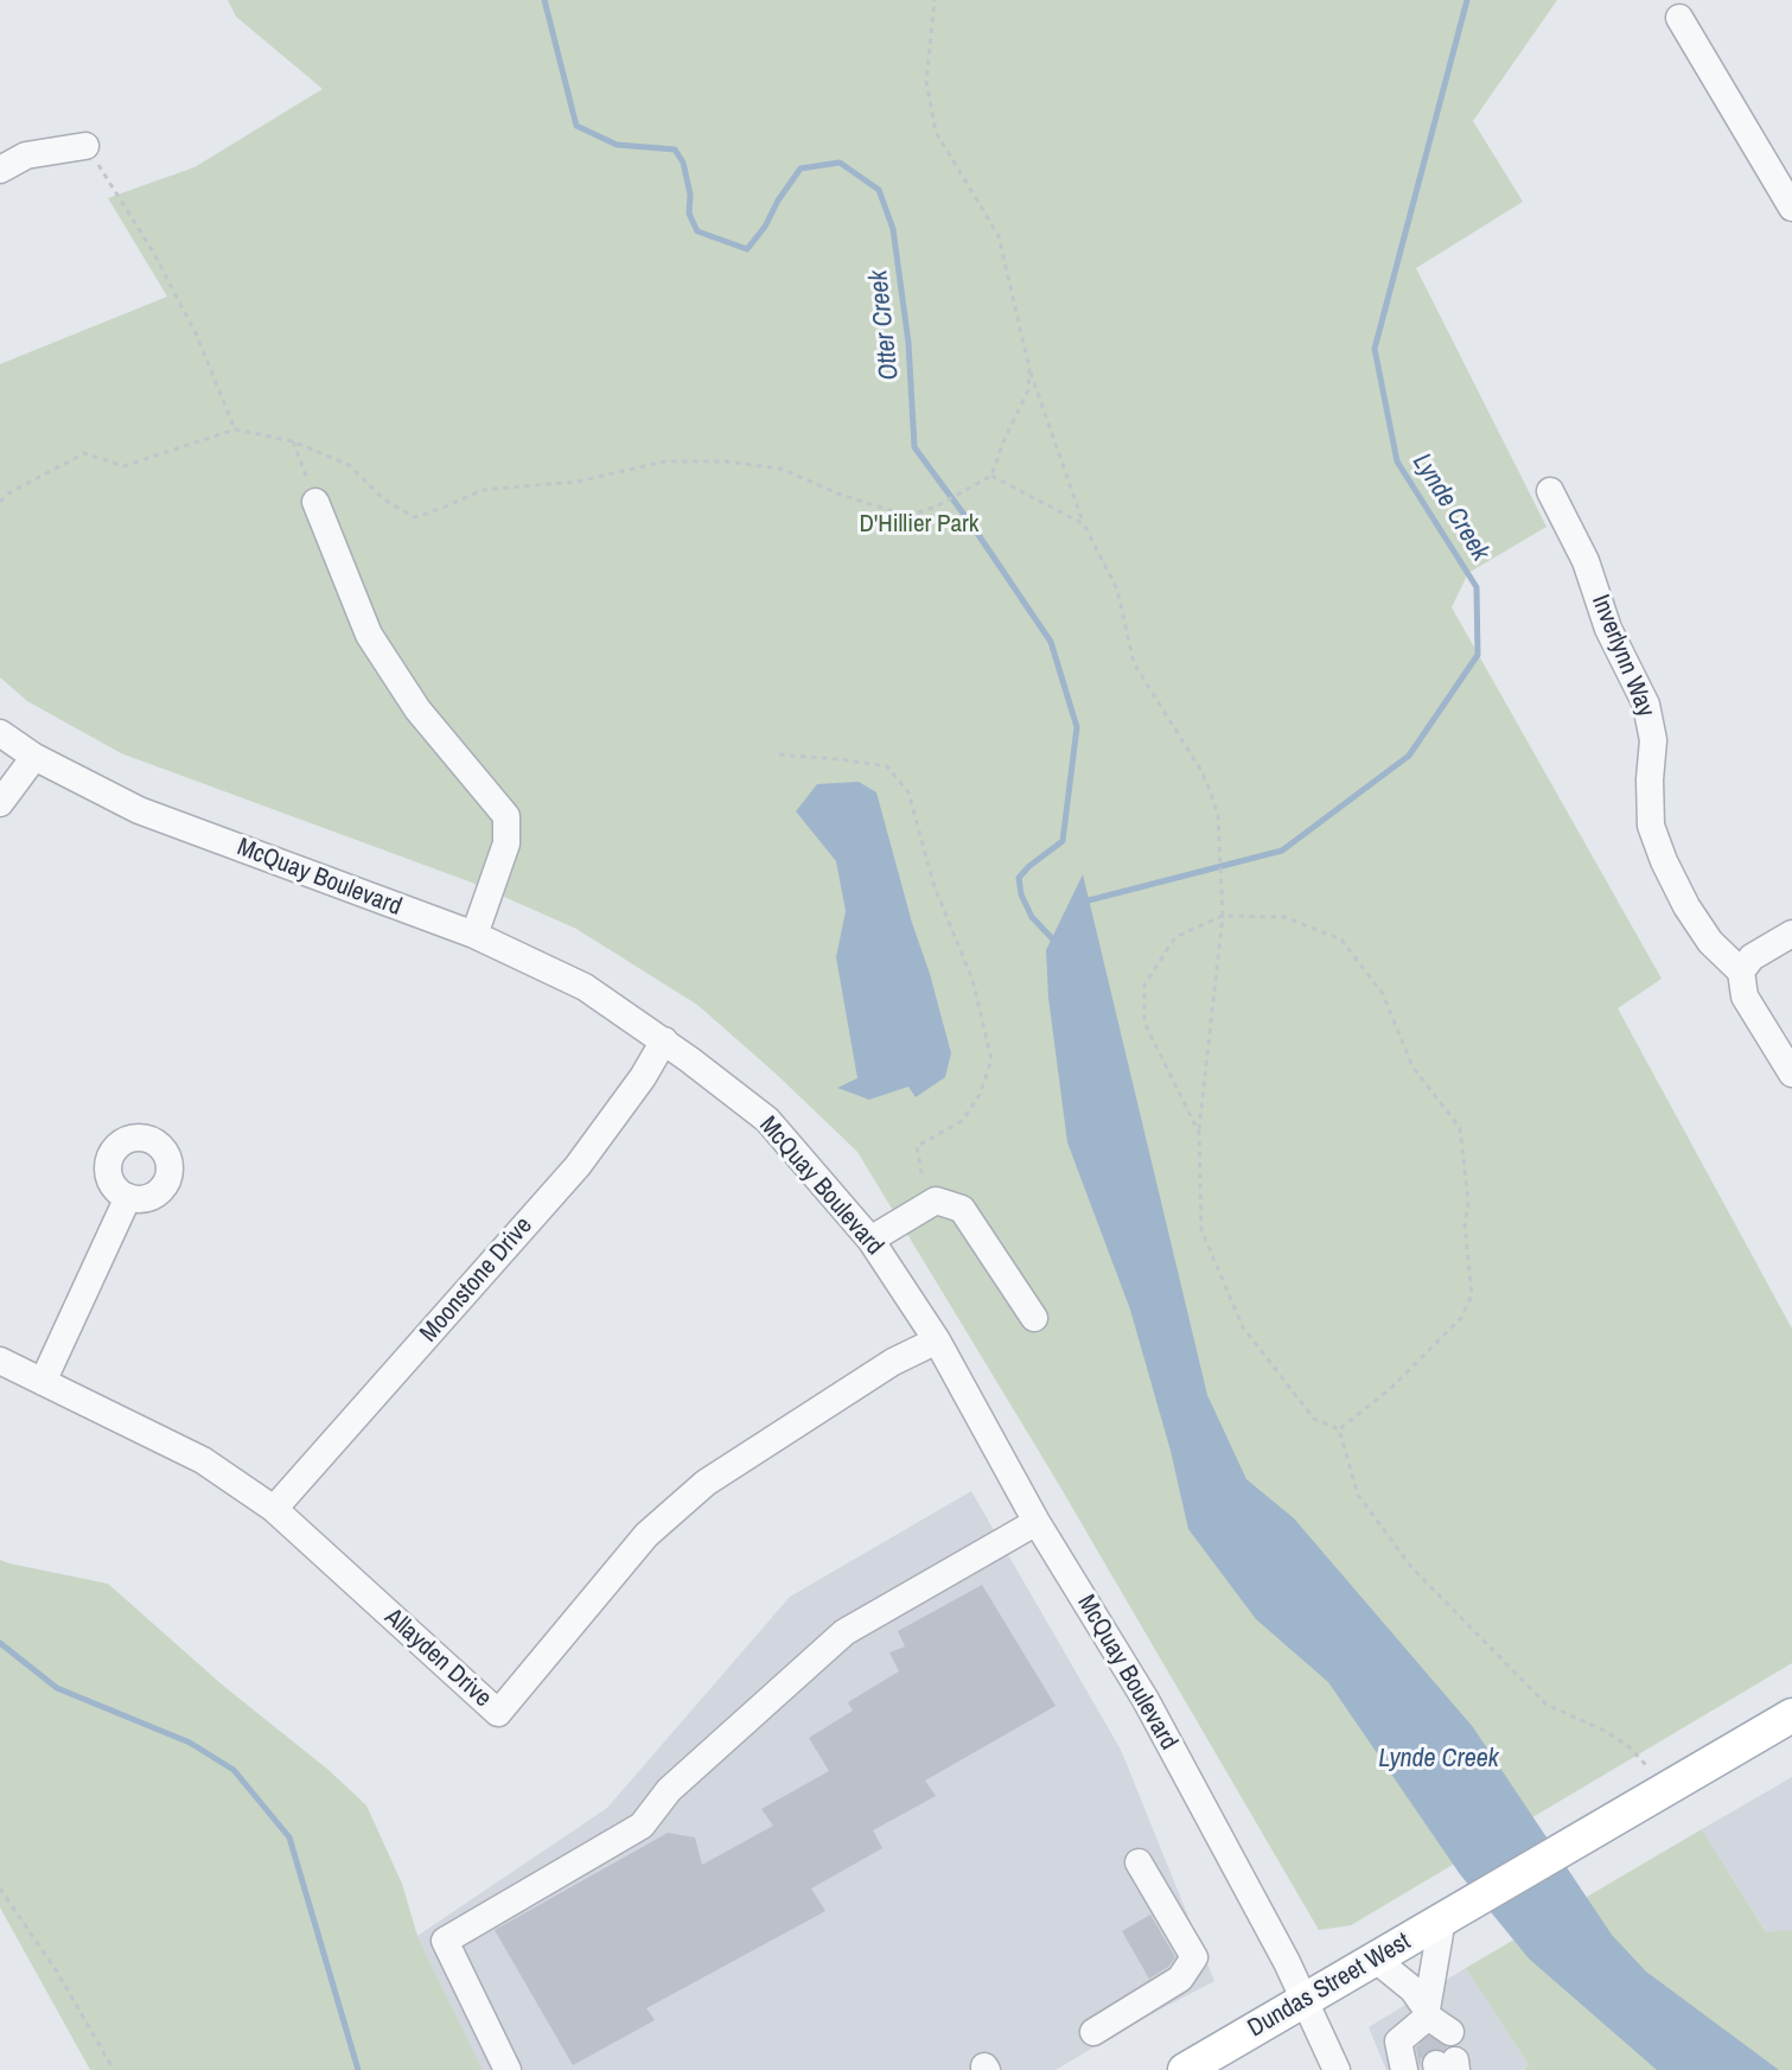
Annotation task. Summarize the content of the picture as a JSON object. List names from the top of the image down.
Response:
{
  "streets": {
    "main road": ["Dundas Street West"],
    "street": [
      "Inverlynn Way",
      "McQuay Boulevard",
      "Moonstone Drive",
      "Allayden Drive"
    ]
  },
  "crossings": [
    ["McQuay Boulevard", "Moonstone Drive"],
    ["McQuay Boulevard", "Allayden Drive"],
    ["McQuay Boulevard", "Dundas Street West"],
    ["Moonstone Drive", "Allayden Drive"]
  ],
  "water": ["Otter Creek", "Lynde Creek"],
  "parks": ["D'Hillier Park"]
}
